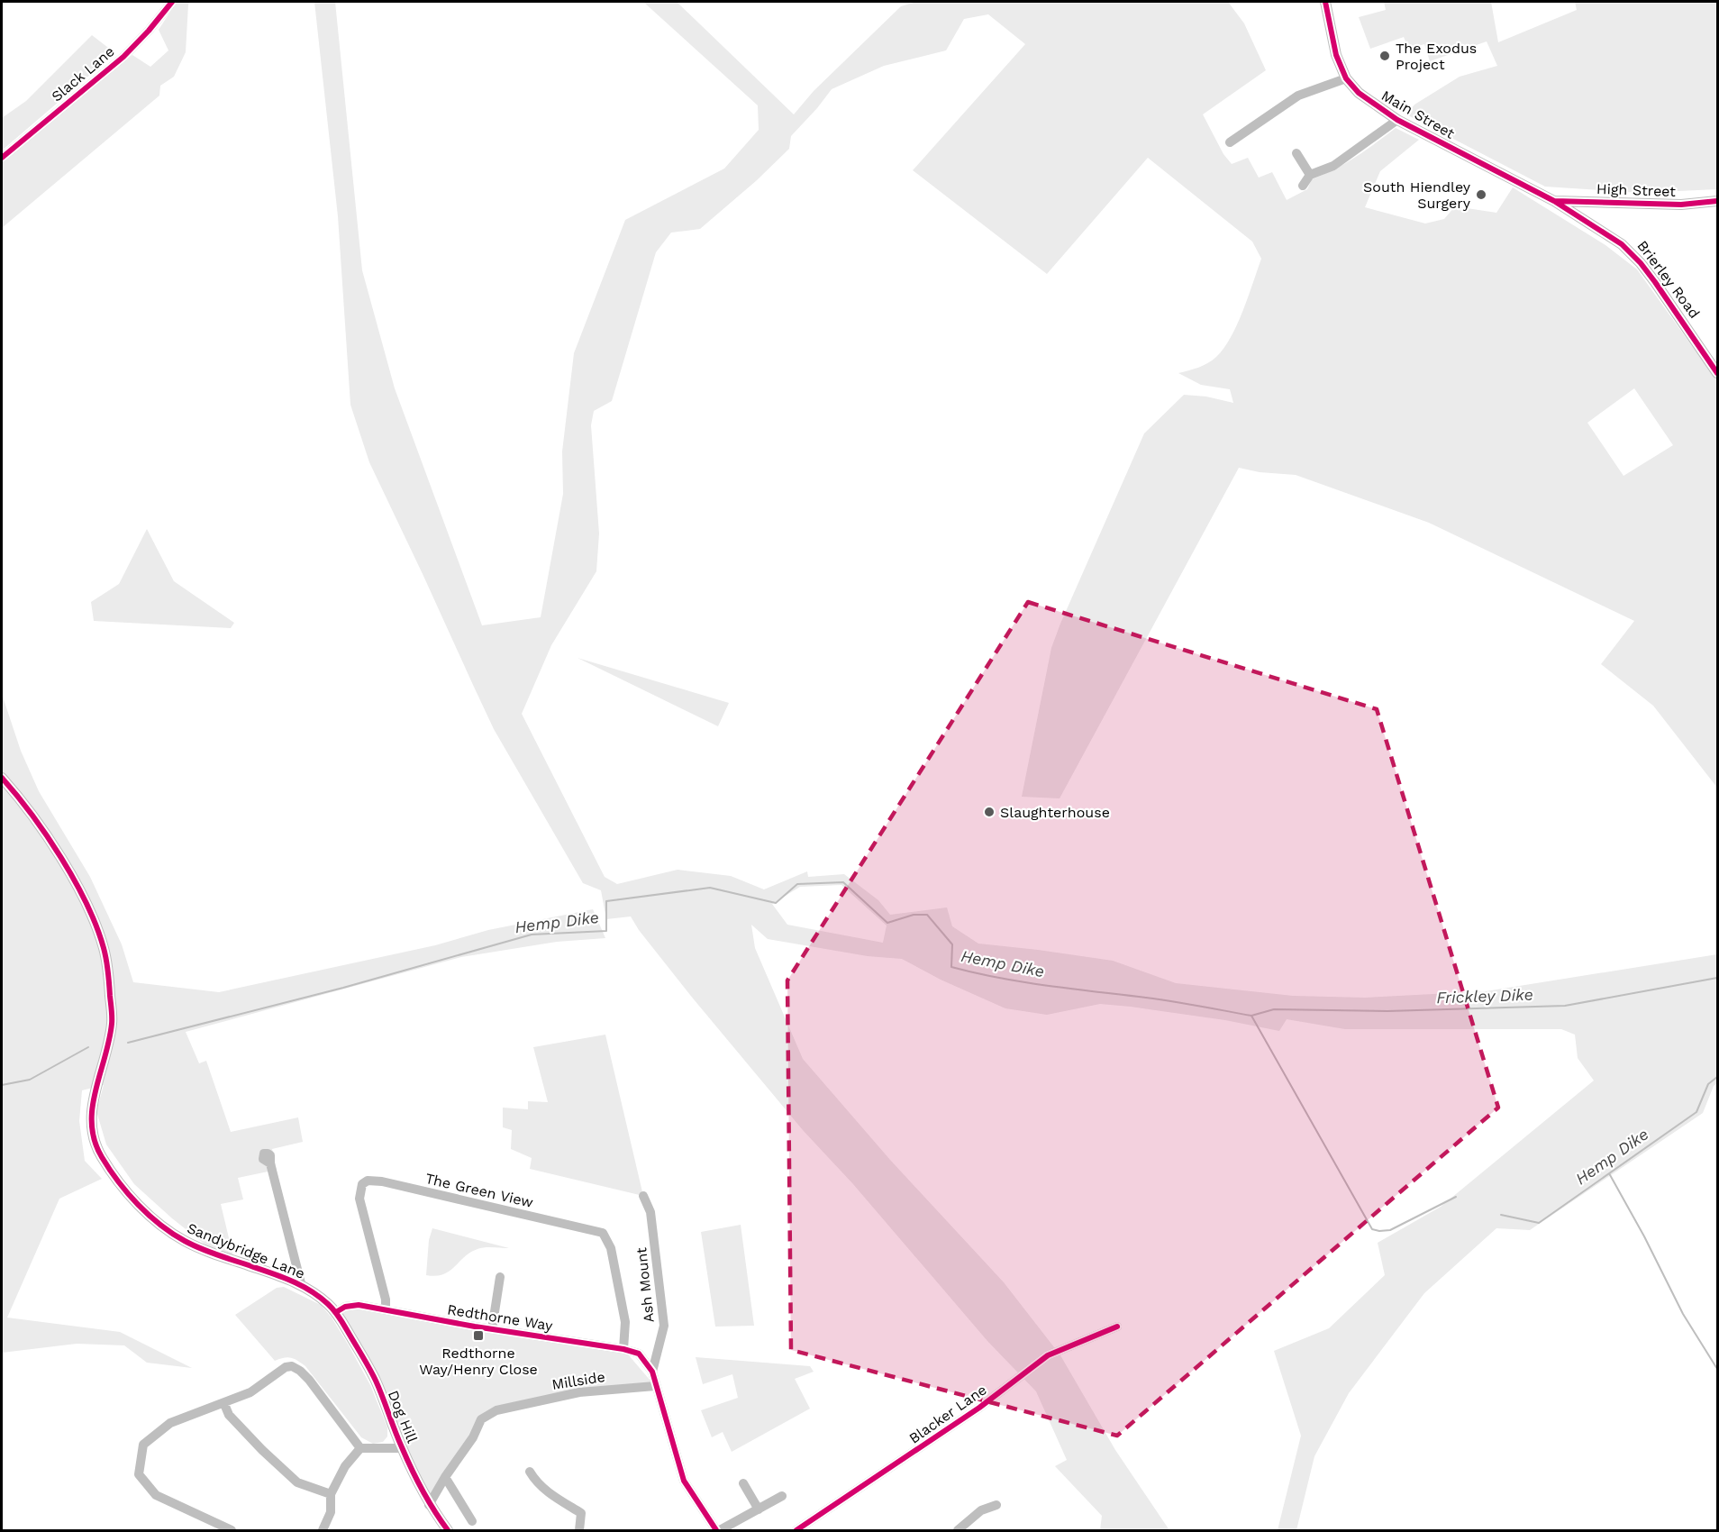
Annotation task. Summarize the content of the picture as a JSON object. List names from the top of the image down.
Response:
{
  "streets": {
    "street": [
      "Slack Lane",
      "Main Street",
      "High Street",
      "Brierley Road",
      "The Green View",
      "Sandybridge Lane",
      "Ash Mount",
      "Redthorne Way",
      "Millside",
      "Blacker Lane",
      "Dog Hill"
    ]
  },
  "crossings": [
    ["Main Street", "High Street"],
    ["Main Street", "Brierley Road"],
    ["High Street", "Brierley Road"],
    ["The Green View", "Redthorne Way"],
    ["Sandybridge Lane", "Redthorne Way"],
    ["Sandybridge Lane", "Dog Hill"],
    ["Ash Mount", "Redthorne Way"],
    ["Redthorne Way", "Dog Hill"],
    ["Millside", "Dog Hill"]
  ],
  "water": ["Hemp Dike", "Frickley Dike"],
  "places": {
    "other": ["The Exodus Project", "South Hiendley Surgery", "Slaughterhouse"],
    "transit": ["Redthorne Way/Henry Close"]
  }
}
